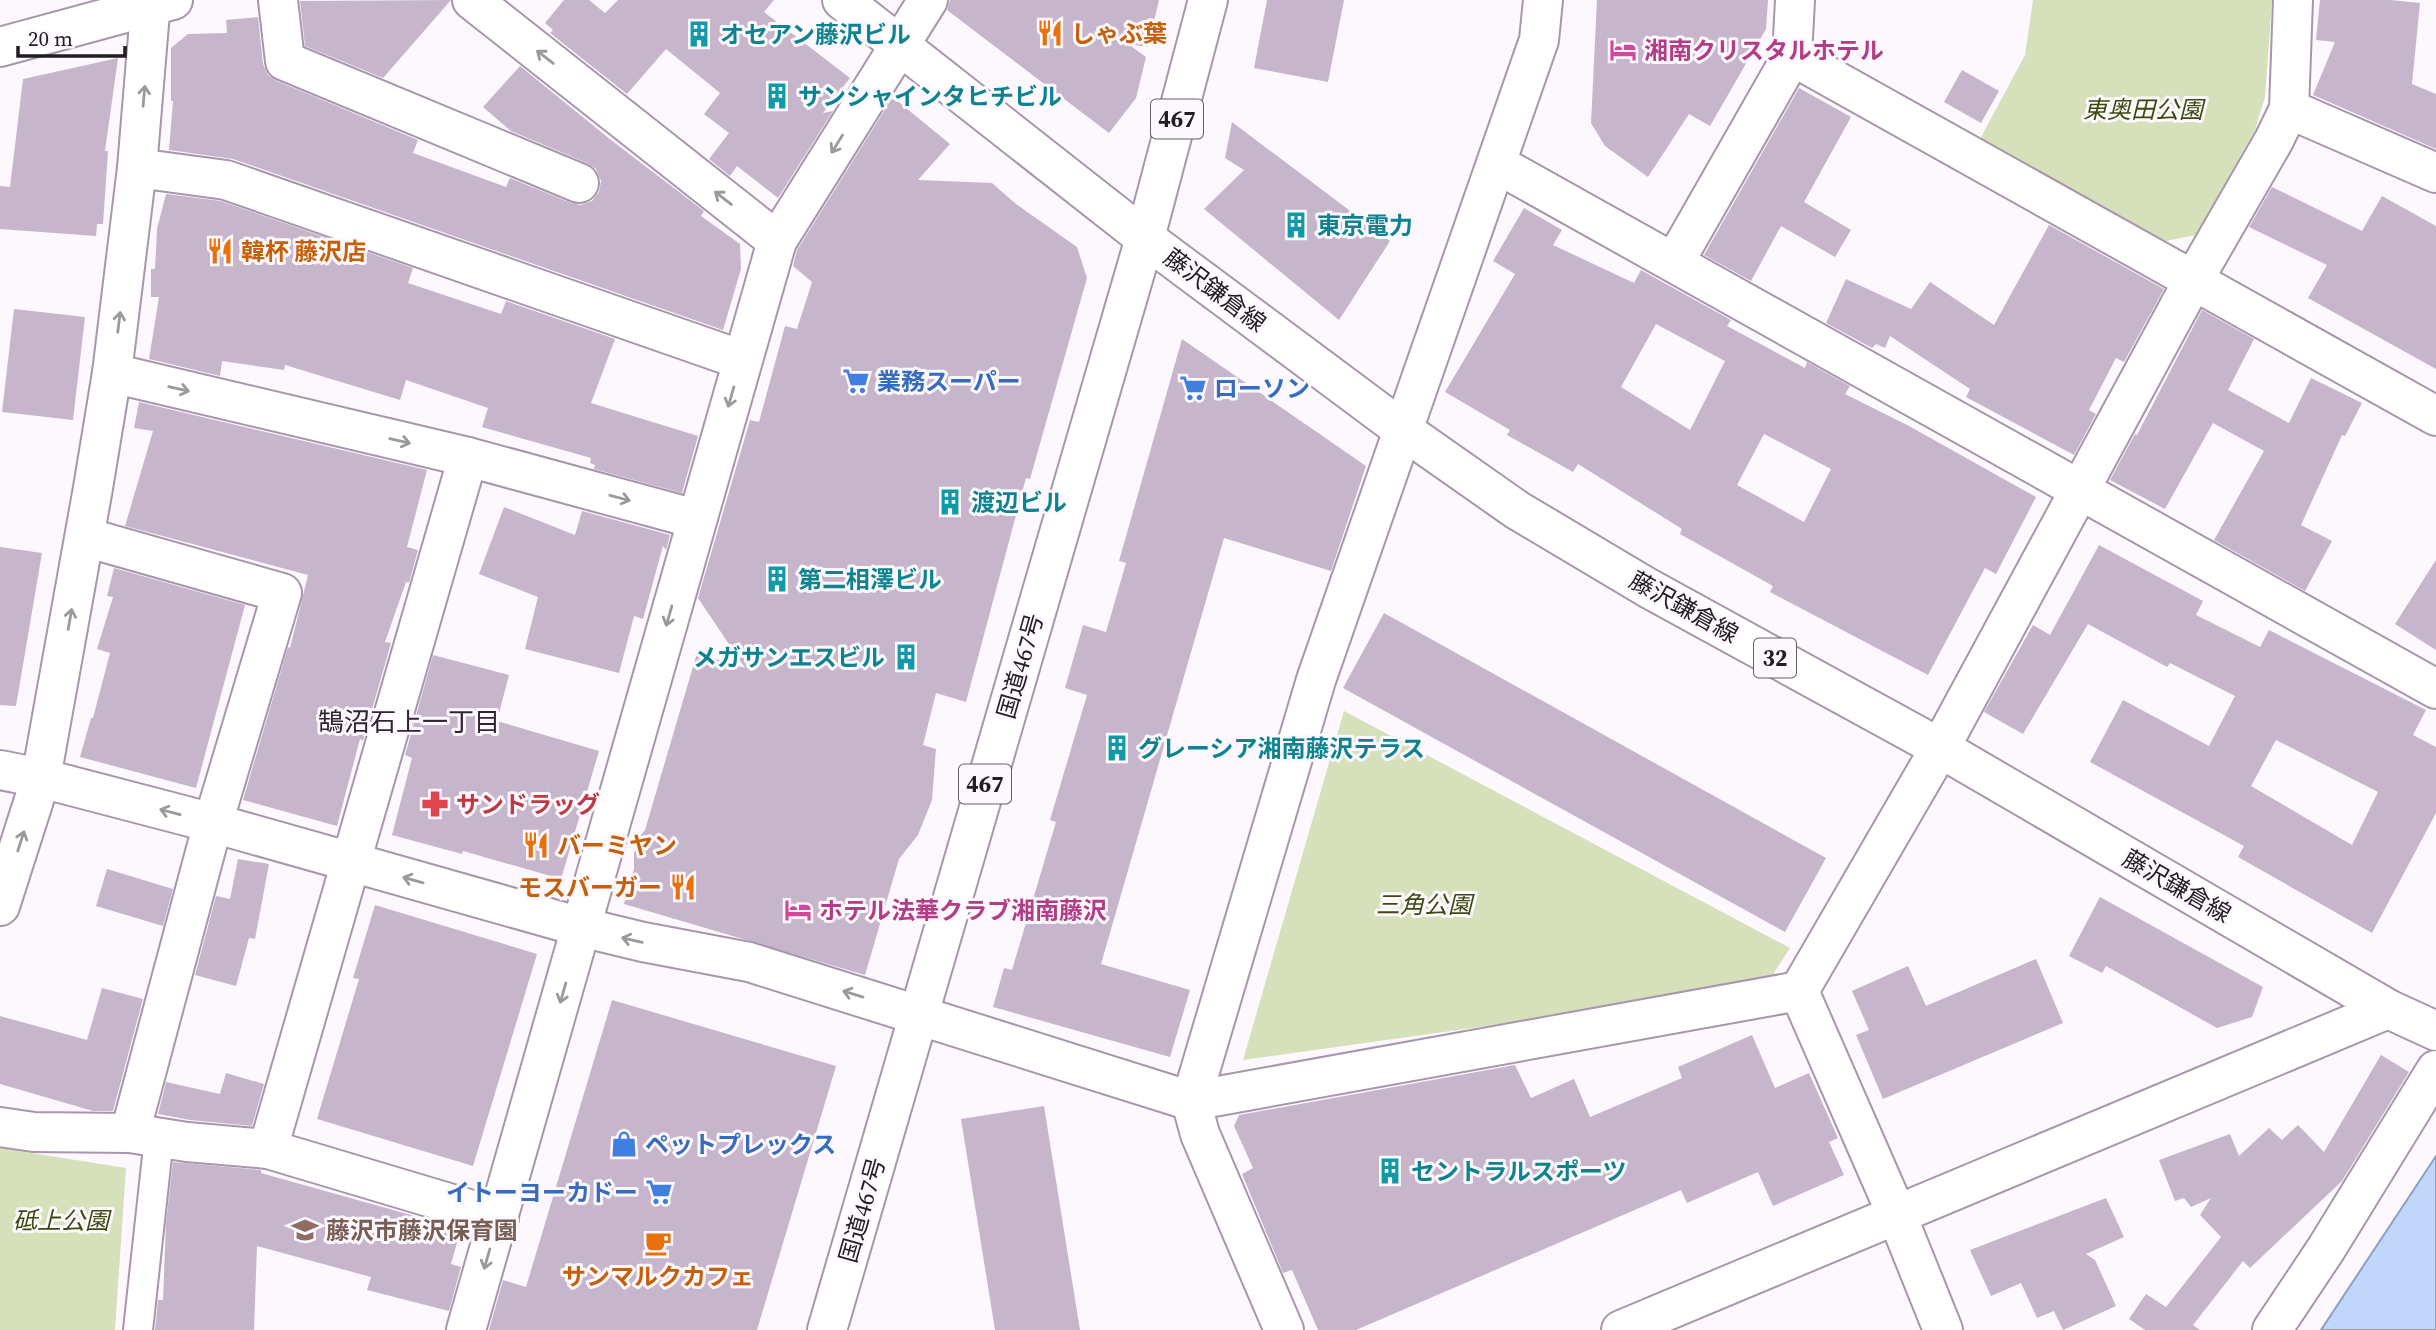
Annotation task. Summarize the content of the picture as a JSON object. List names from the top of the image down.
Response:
{
  "streets": {
    "main road": [
      "467",
      "藤沢鎌倉線",
      "32",
      "国道467号"
    ]
  },
  "crossings": [
    ["藤沢鎌倉線", "国道467号"]
  ],
  "districts": ["鵠沼石上一丁目"],
  "parks": ["東奥田公園", "三角公園", "砥上公園"],
  "places": {
    "restaurant": [
      "しゃぶ葉",
      "韓杯 藤沢店",
      "バーミヤン",
      "モスバーガー"
    ],
    "building": [
      "オセアン藤沢ビル",
      "サンシャインタヒチビル",
      "東京電力",
      "渡辺ビル",
      "第二相澤ビル",
      "メガサンエスビル",
      "グレーシア湘南藤沢テラス",
      "セントラルスポーツ"
    ],
    "hotel": ["湘南クリスタルホテル", "ホテル法華クラブ湘南藤沢"],
    "supermarket": ["業務スーパー", "ローソン", "イトーヨーカドー"],
    "pharmacy": ["サンドラッグ"],
    "shop": ["ペットプレックス"],
    "school or university": ["藤沢市藤沢保育園"],
    "cafe": ["サンマルクカフェ"]
  },
  "scale_bar": "20 m"
}
